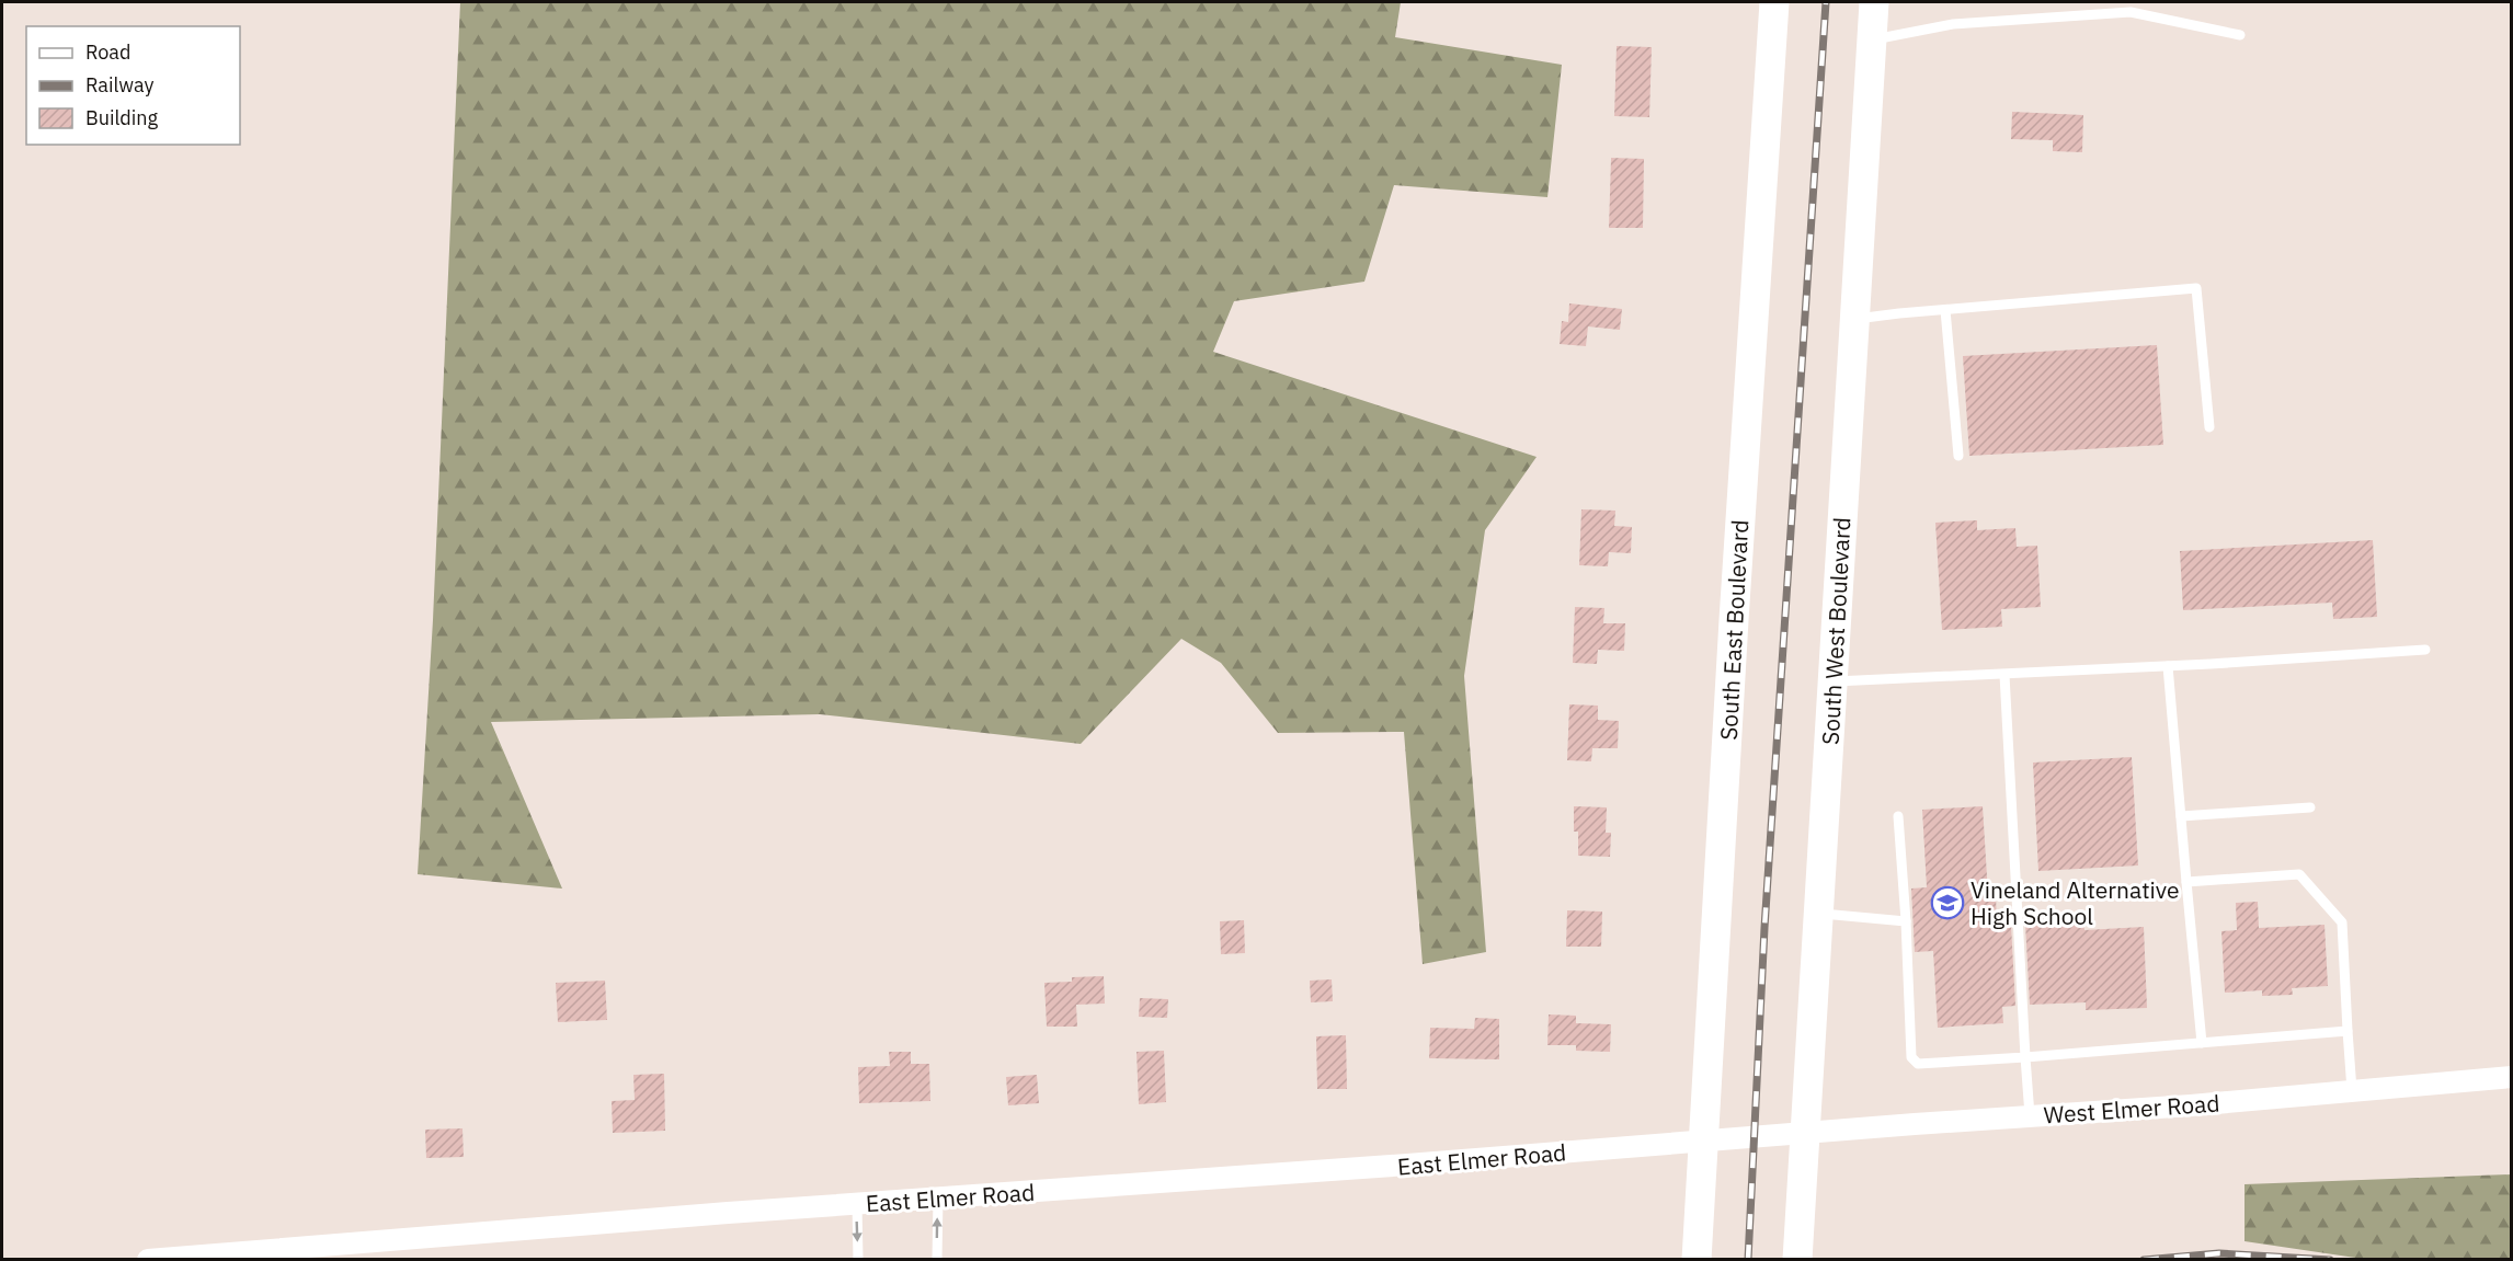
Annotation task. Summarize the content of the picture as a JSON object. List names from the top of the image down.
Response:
{
  "streets": {
    "main road": ["South East Boulevard", "South West Boulevard"],
    "street": ["West Elmer Road", "East Elmer Road"]
  },
  "crossings": [
    ["South East Boulevard", "East Elmer Road"],
    ["South West Boulevard", "West Elmer Road"],
    ["West Elmer Road", "East Elmer Road"]
  ],
  "places": {
    "school or university": ["Vineland Alternative High School"]
  },
  "legend": ["Road", "Railway", "Building"]
}
